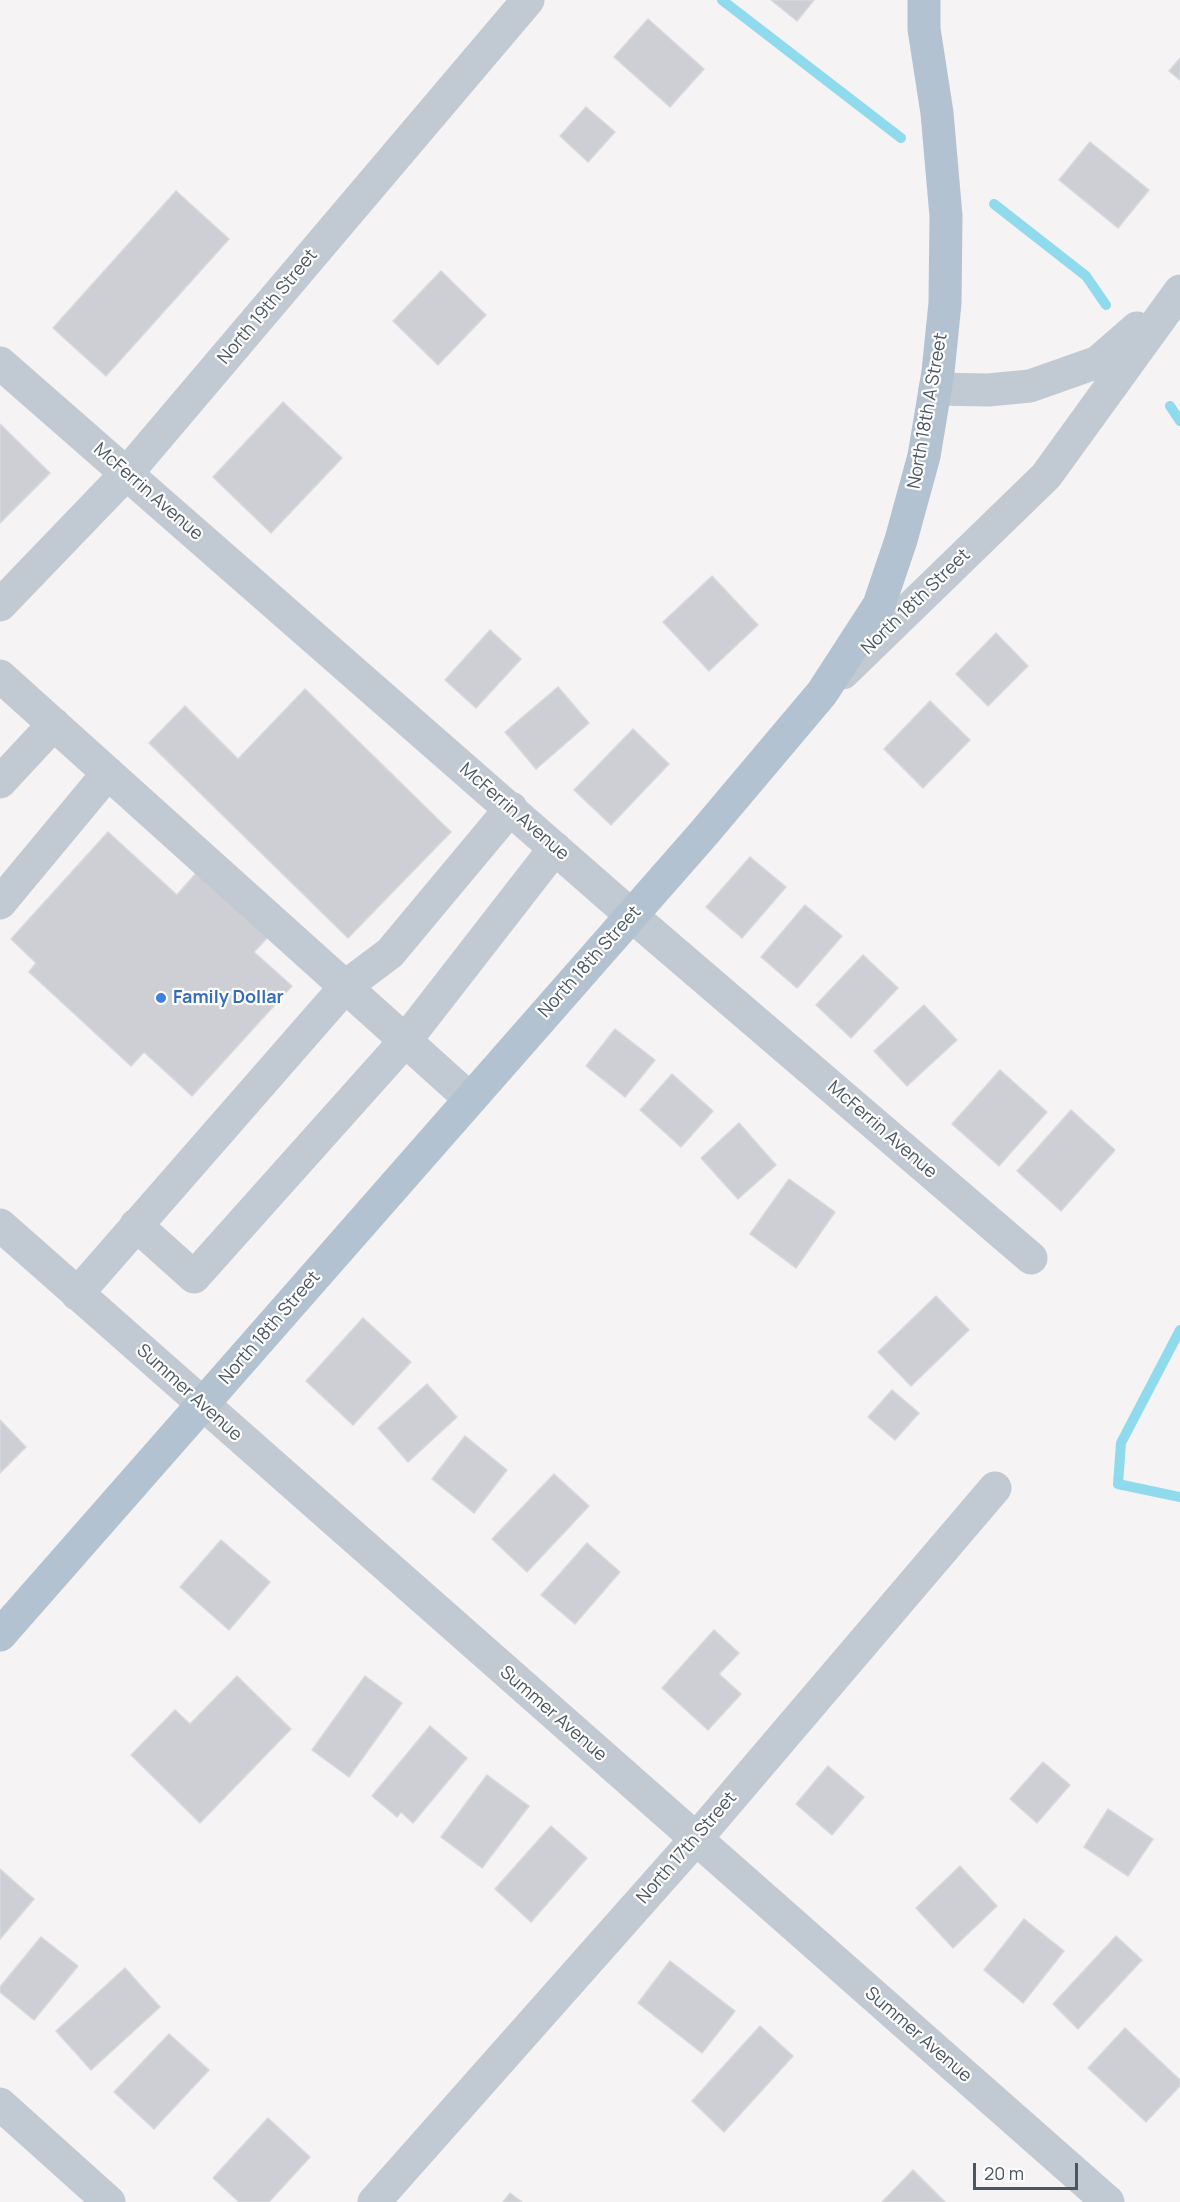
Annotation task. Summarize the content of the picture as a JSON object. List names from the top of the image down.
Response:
{
  "streets": {
    "main road": ["North 18th A Street", "North 18th Street"],
    "street": [
      "North 19th Street",
      "McFerrin Avenue",
      "Summer Avenue",
      "North 17th Street"
    ]
  },
  "crossings": [
    ["North 19th Street", "McFerrin Avenue"],
    ["North 18th A Street", "North 18th Street"],
    ["McFerrin Avenue", "North 18th Street"],
    ["North 18th Street", "Summer Avenue"],
    ["Summer Avenue", "North 17th Street"]
  ],
  "places": ["Family Dollar"],
  "scale_bar": "20 m"
}
